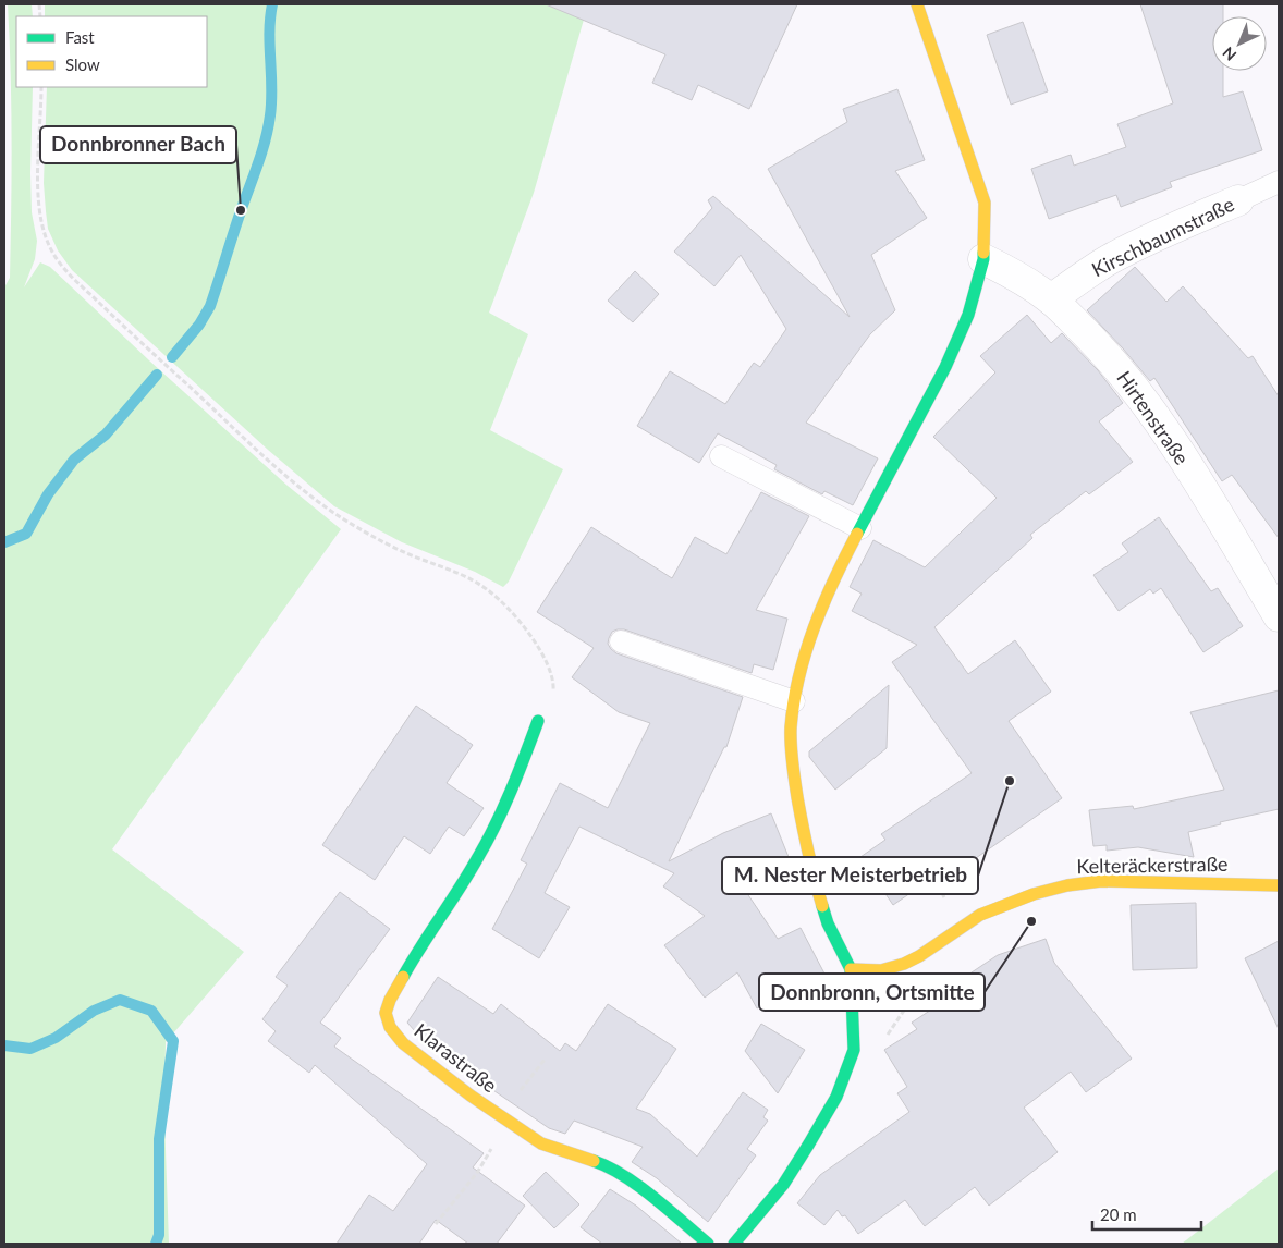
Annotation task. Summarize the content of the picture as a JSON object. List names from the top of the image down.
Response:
{
  "streets": {
    "street": [
      "Kirschbaumstraße",
      "Hirtenstraße",
      "Kelteräckerstraße",
      "Klarastraße"
    ]
  },
  "crossings": [
    ["Kirschbaumstraße", "Hirtenstraße"]
  ],
  "places": ["Donnbronner Bach", "M. Nester Meisterbetrieb", "Donnbronn, Ortsmitte"],
  "legend": ["Fast", "Slow"],
  "scale_bar": "20 m",
  "north": "bottom left"
}
